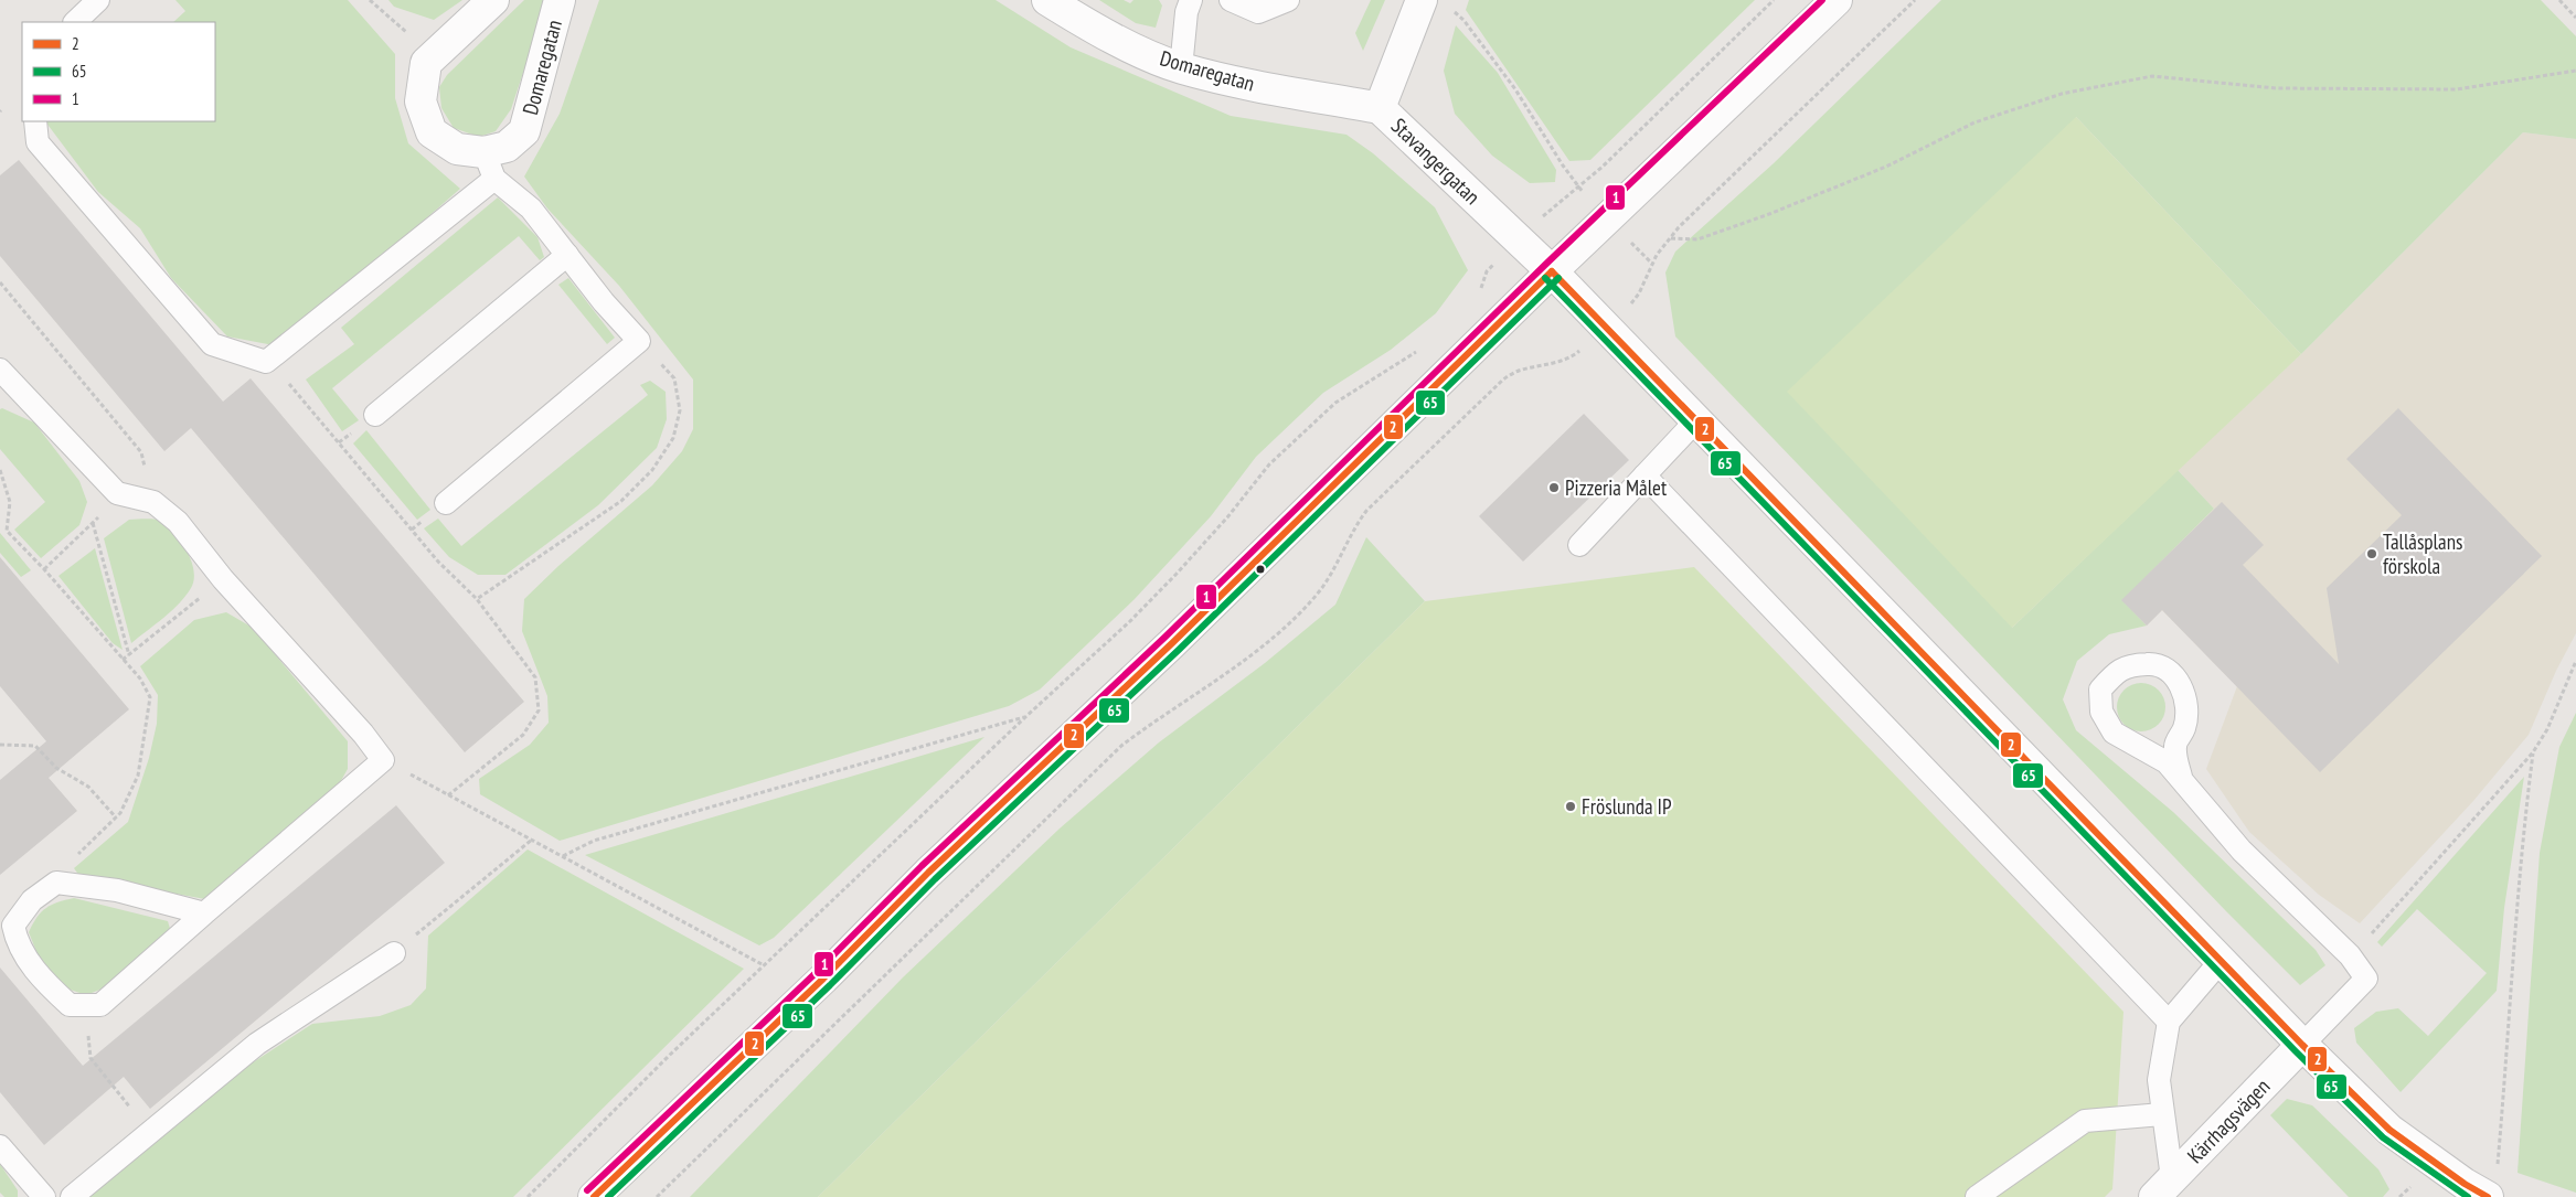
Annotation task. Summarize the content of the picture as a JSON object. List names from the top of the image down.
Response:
{
  "streets": {
    "street": ["Domaregatan", "Stavangergatan", "Kärrhagsvägen"]
  },
  "crossings": [
    ["Domaregatan", "Stavangergatan"],
    ["Stavangergatan", "Kärrhagsvägen"]
  ],
  "places": ["Pizzeria Målet", "Tallåsplans förskola", "Fröslunda IP"],
  "lines": ["transit line 1", "transit line 2", "transit line 65"],
  "legend": ["2", "65", "1"]
}
